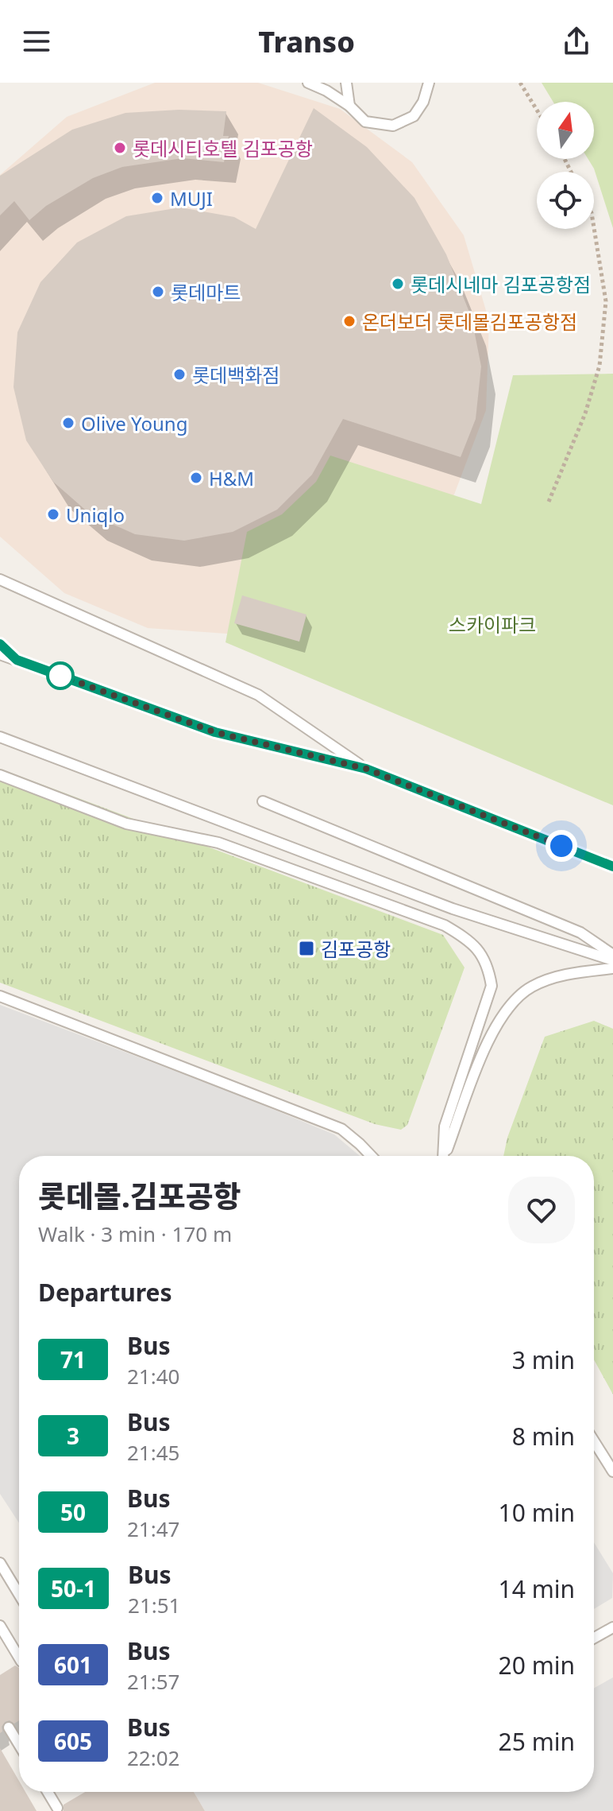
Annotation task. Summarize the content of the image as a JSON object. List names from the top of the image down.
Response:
{
  "parks": ["스카이파크"],
  "places": {
    "other": [
      "롯데시티호텔 김포공항",
      "MUJI",
      "롯데시네마 김포공항점",
      "롯데마트",
      "온더보더 롯데몰김포공항점",
      "롯데백화점",
      "Olive Young",
      "H&M",
      "Uniqlo"
    ],
    "transit": ["김포공항"]
  },
  "lines": ["bus line 71"],
  "north": "top",
  "page": {
    "header": "Transo",
    "heading": [
      ["롯데몰.김포공항", "Walk · 3 min · 170 m"],
      "Departures"
    ],
    "list": [
      {
        "mark": "71",
        "name": "Bus",
        "note": "21:40",
        "value": "3 min"
      },
      {
        "mark": "3",
        "name": "Bus",
        "note": "21:45",
        "value": "8 min"
      },
      {
        "mark": "50",
        "name": "Bus",
        "note": "21:47",
        "value": "10 min"
      },
      {
        "mark": "50-1",
        "name": "Bus",
        "note": "21:51",
        "value": "14 min"
      },
      {
        "mark": "601",
        "name": "Bus",
        "note": "21:57",
        "value": "20 min"
      },
      {
        "mark": "605",
        "name": "Bus",
        "note": "22:02",
        "value": "25 min"
      }
    ]
  }
}
